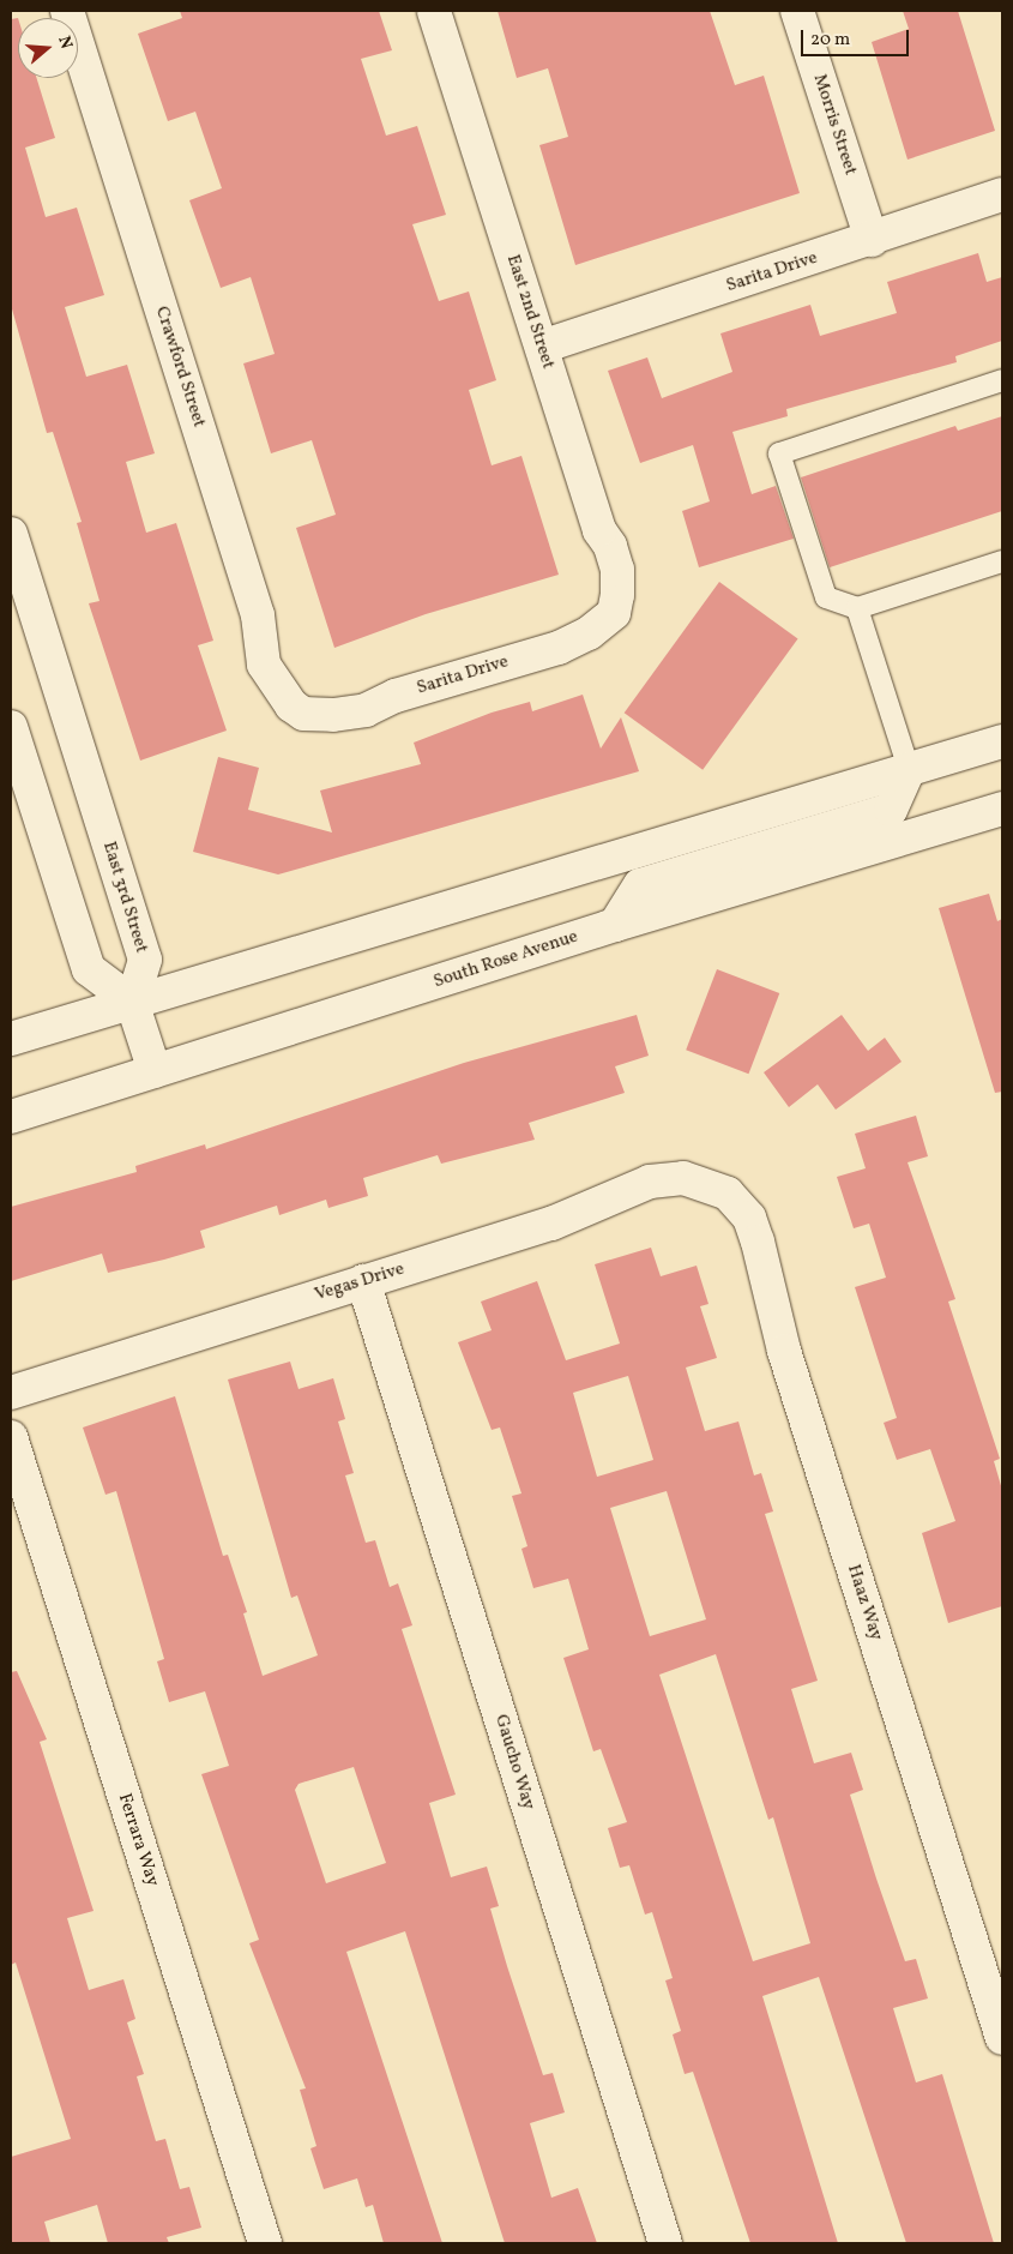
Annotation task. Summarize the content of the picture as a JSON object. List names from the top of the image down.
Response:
{
  "streets": {
    "street": [
      "Morris Street",
      "Sarita Drive",
      "East 2nd Street",
      "Crawford Street",
      "East 3rd Street",
      "South Rose Avenue",
      "Vegas Drive",
      "Haaz Way",
      "Gaucho Way",
      "Ferrara Way"
    ]
  },
  "crossings": [
    ["Morris Street", "Sarita Drive"],
    ["Sarita Drive", "East 2nd Street"],
    ["Sarita Drive", "Crawford Street"],
    ["Vegas Drive", "Haaz Way"],
    ["Vegas Drive", "Gaucho Way"]
  ],
  "scale_bar": "20 m",
  "north": "right"
}
